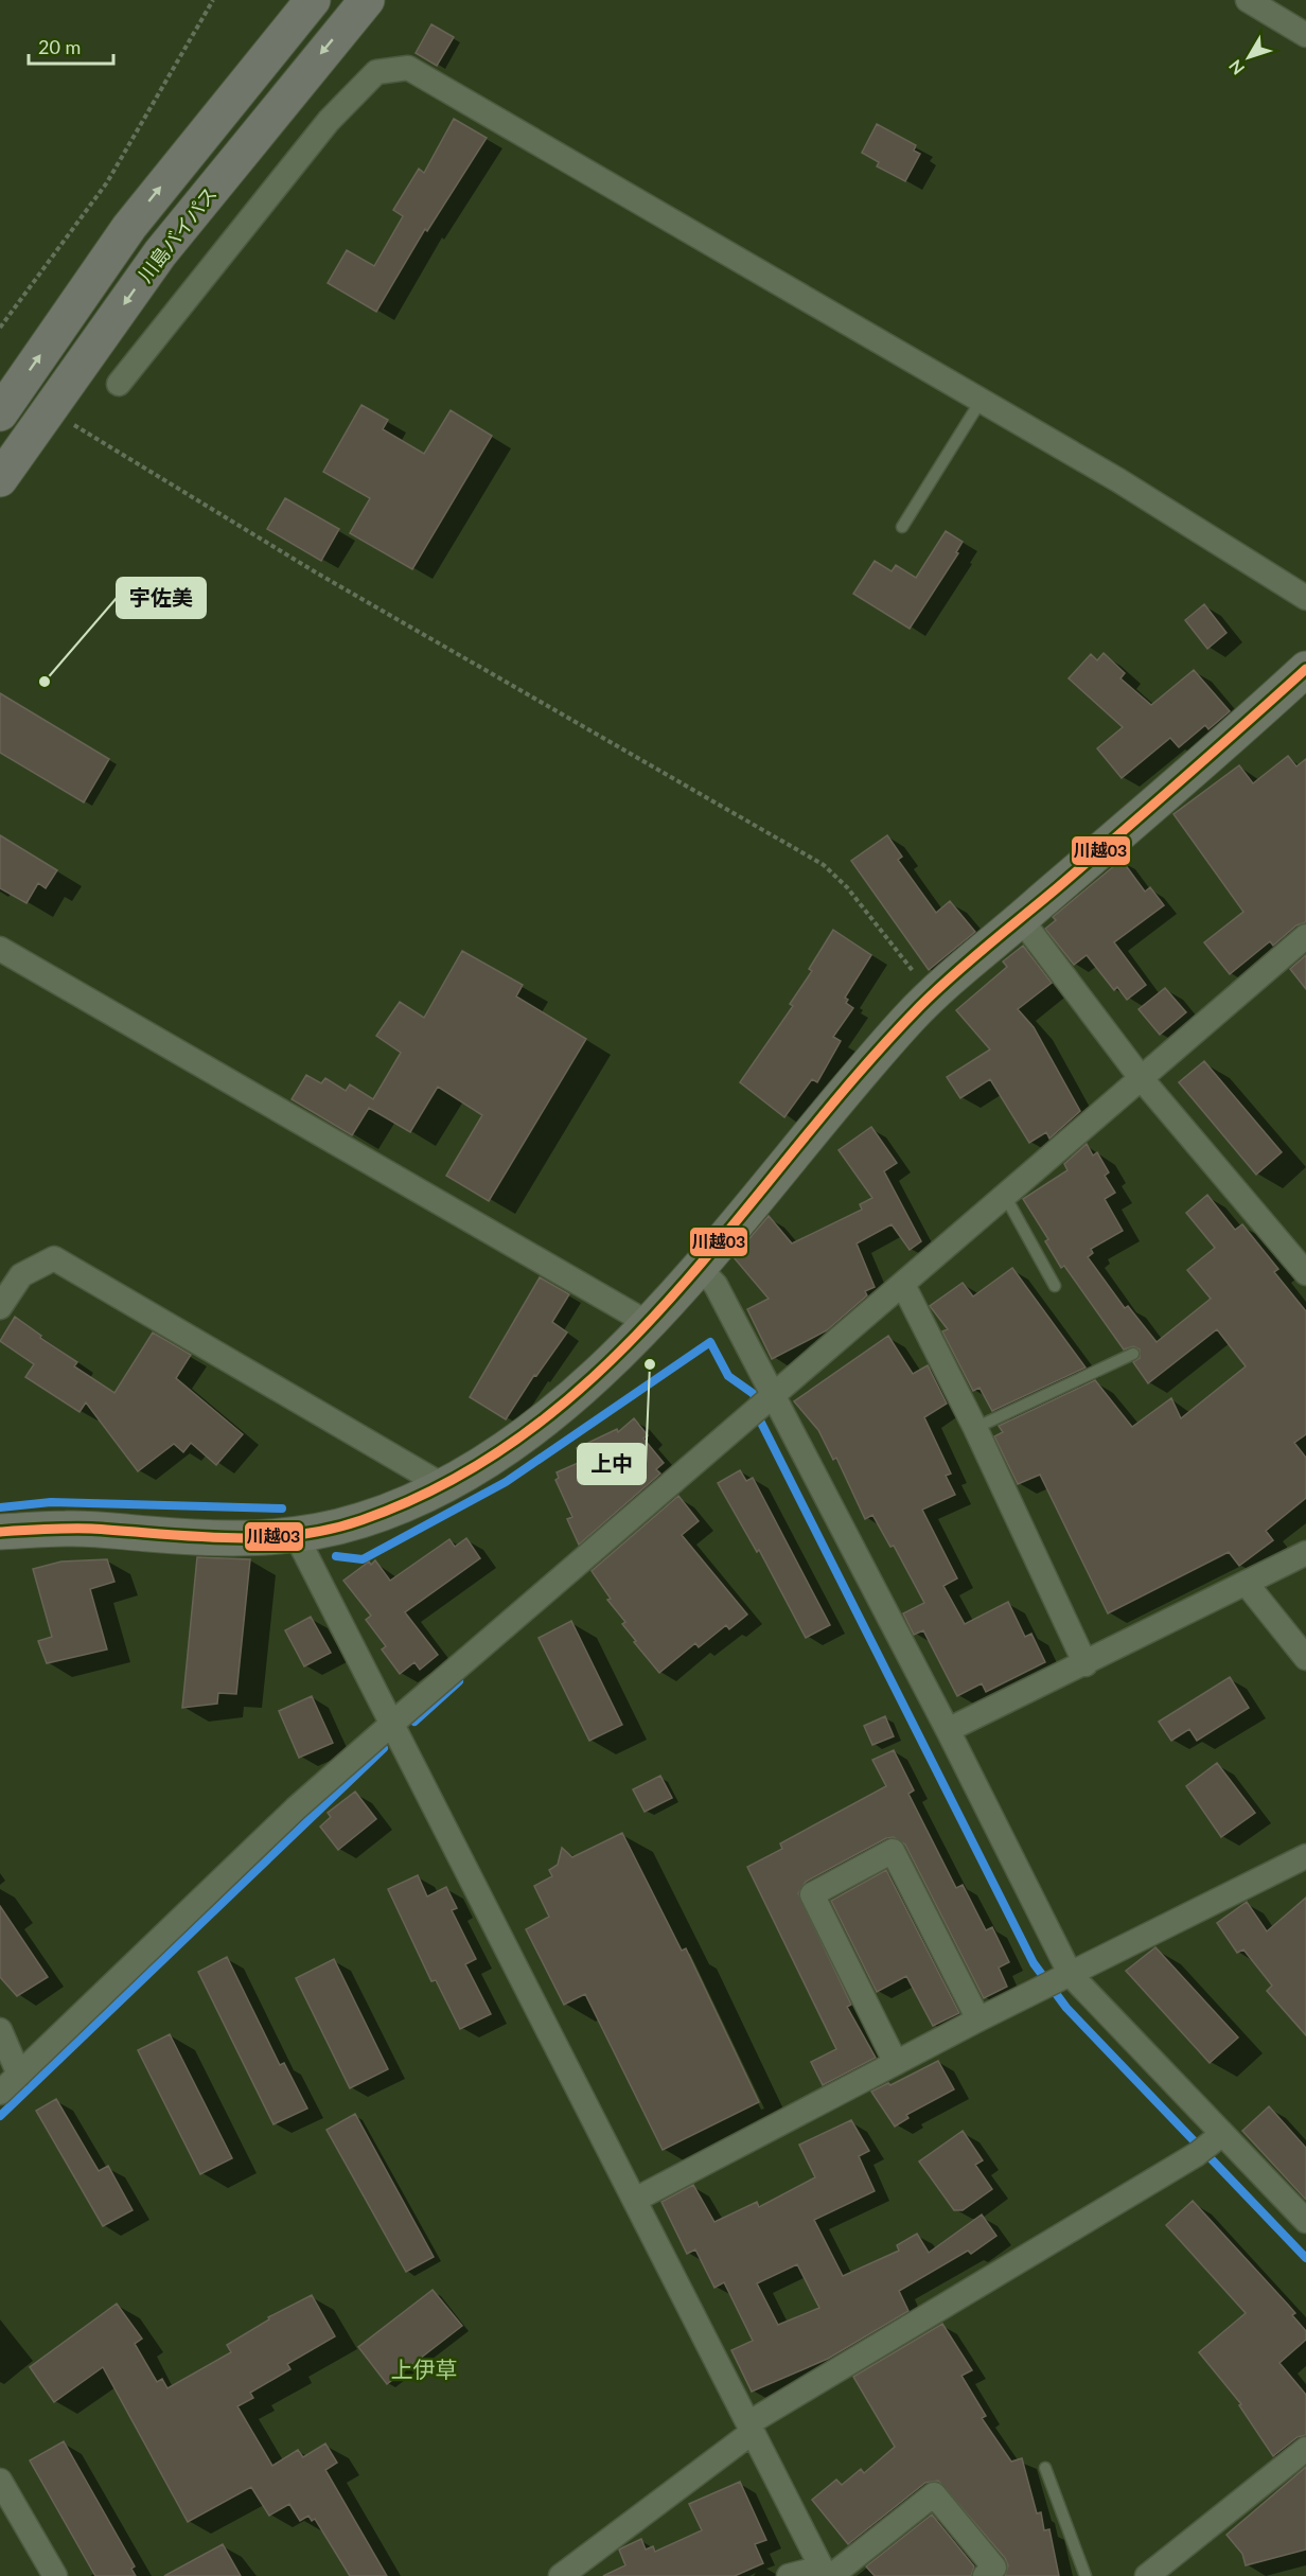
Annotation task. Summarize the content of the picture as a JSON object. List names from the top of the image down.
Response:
{
  "streets": {
    "highway": ["川島バイパス"]
  },
  "districts": ["上伊草"],
  "places": ["宇佐美", "上中"],
  "lines": ["transit line 川越03"],
  "scale_bar": "20 m",
  "north": "bottom left"
}
